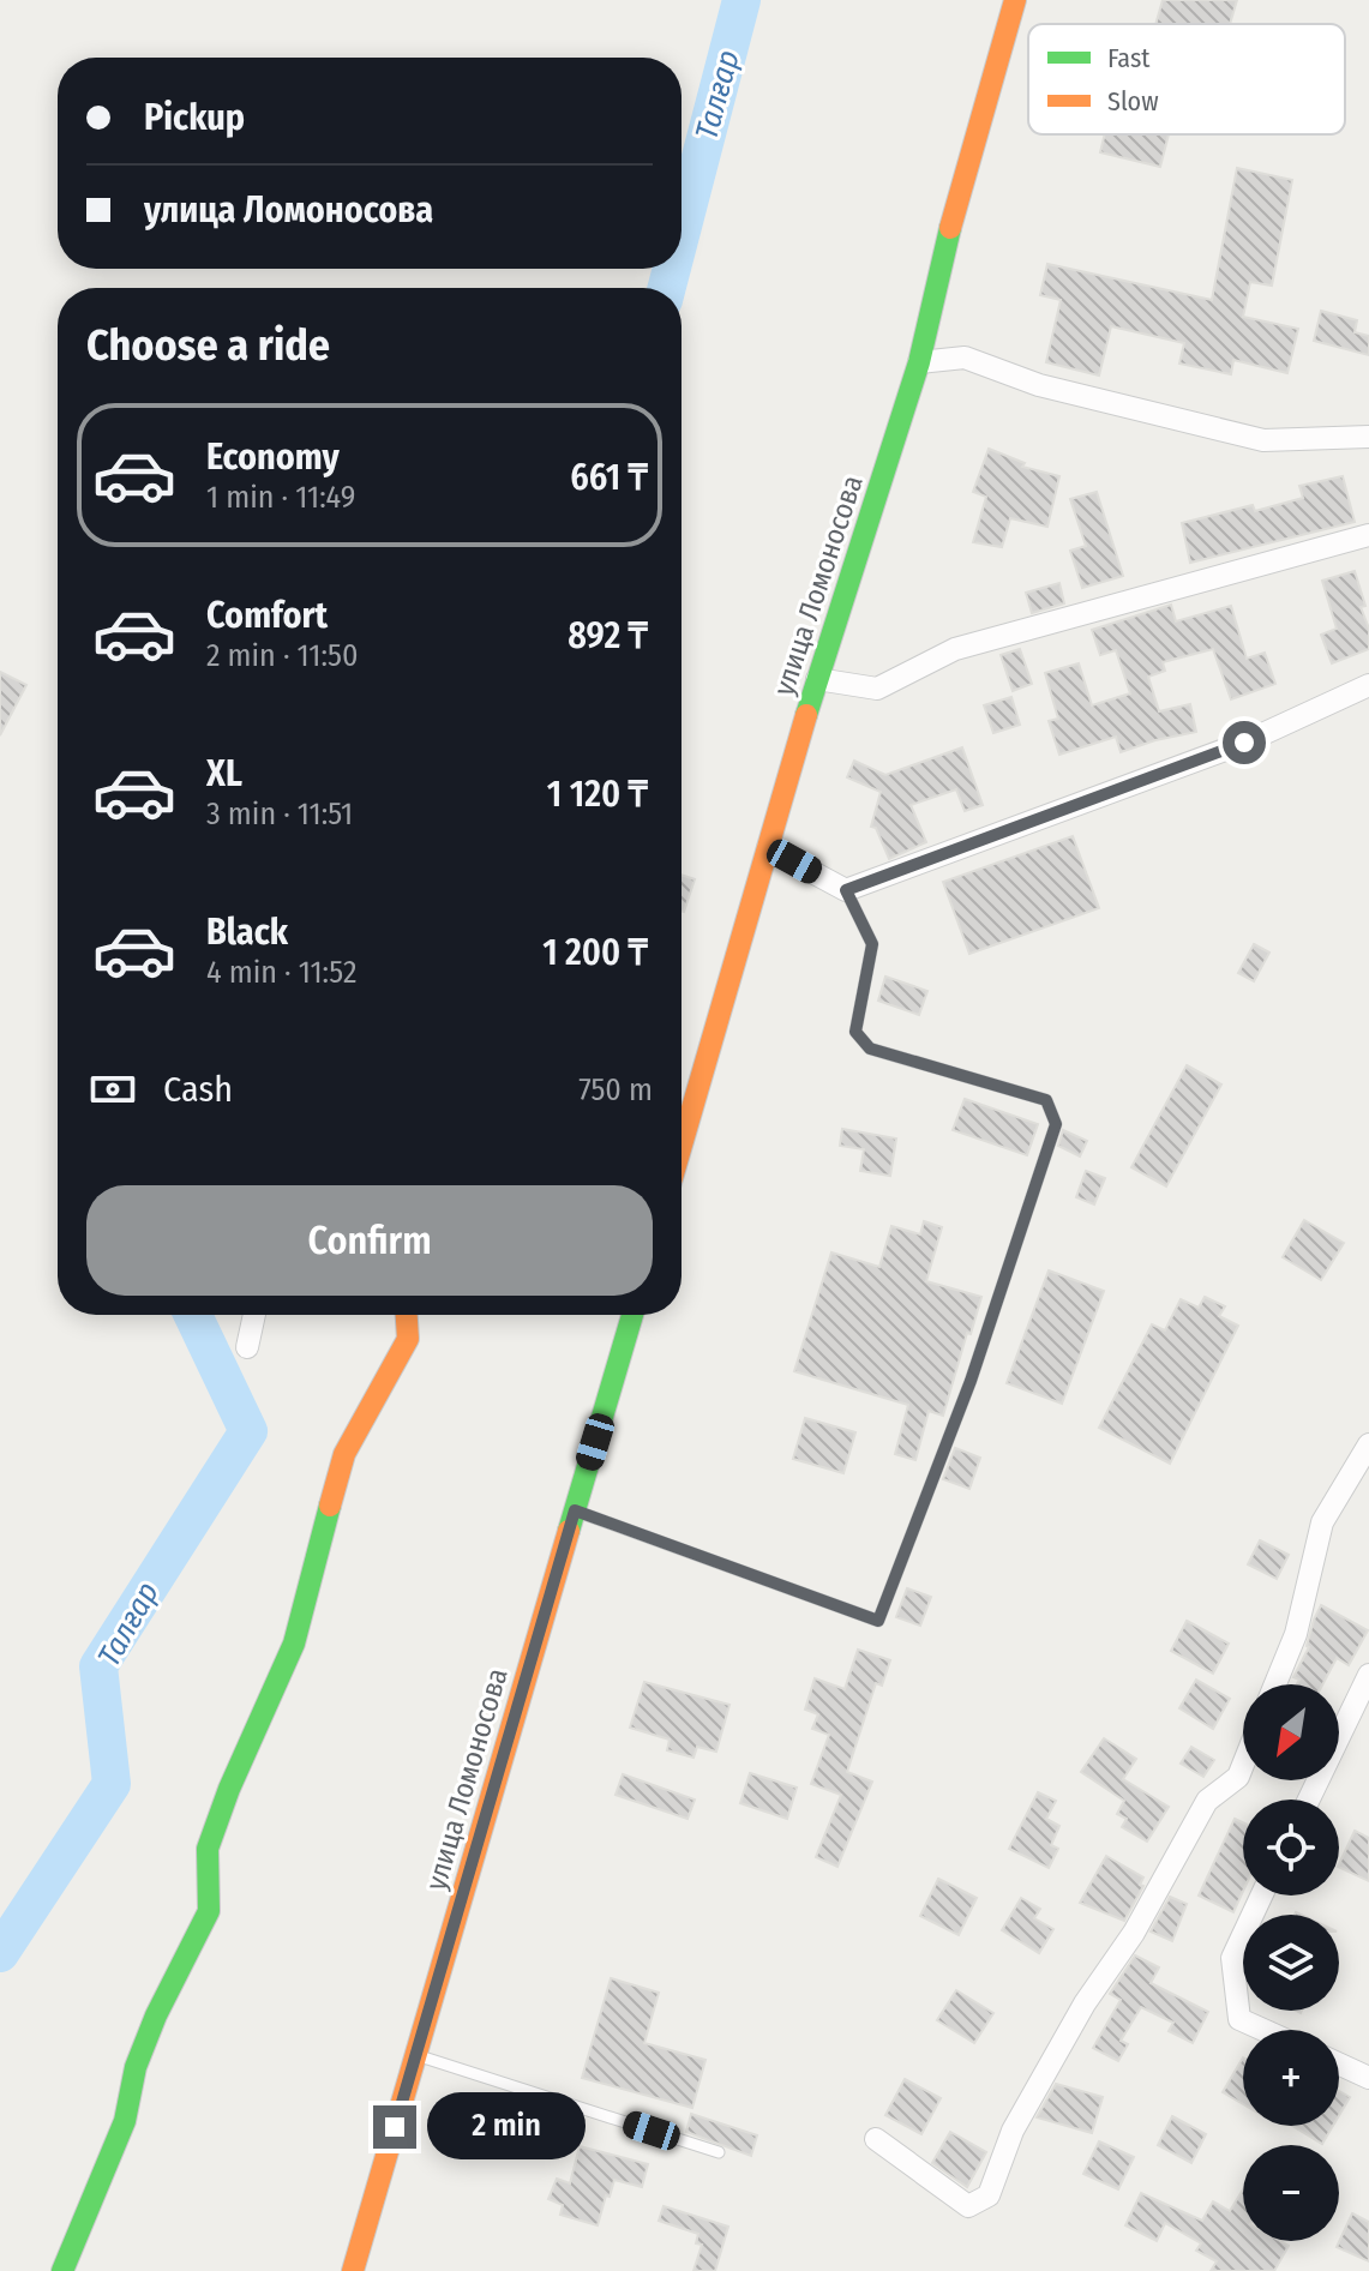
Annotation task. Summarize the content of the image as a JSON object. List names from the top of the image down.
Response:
{
  "streets": {
    "main road": ["улица Ломоносова"]
  },
  "water": ["Талғар"],
  "legend": ["Fast", "Slow"],
  "north": "bottom left",
  "page": {
    "banner": ["Pickup", "улица Ломоносова"],
    "heading": "Choose a ride",
    "list": [
      {
        "name": "Economy",
        "note": "1 min · 11:49",
        "value": "661 ₸"
      },
      {
        "name": "Comfort",
        "note": "2 min · 11:50",
        "value": "892 ₸"
      },
      {
        "name": "XL",
        "note": "3 min · 11:51",
        "value": "1 120 ₸"
      },
      {
        "name": "Black",
        "note": "4 min · 11:52",
        "value": "1 200 ₸"
      }
    ],
    "pay": ["Cash", "750 m"],
    "buttons": "Confirm",
    "map_buttons": ["+", "−"],
    "bubble": "2 min"
  }
}
